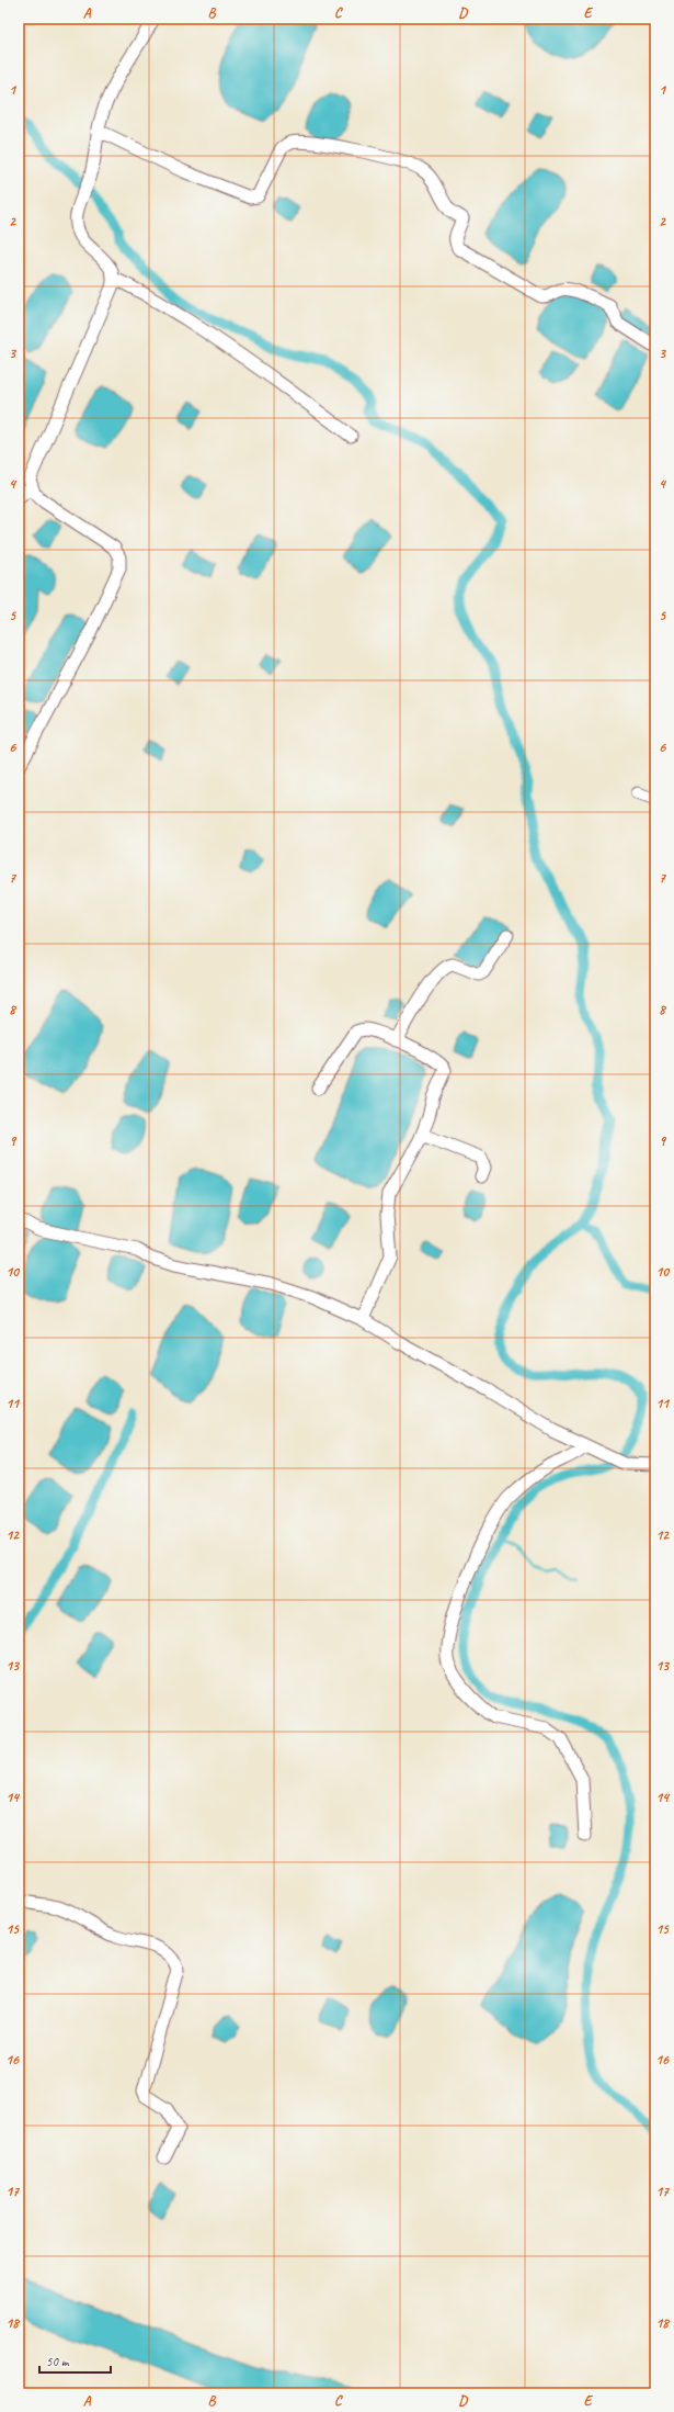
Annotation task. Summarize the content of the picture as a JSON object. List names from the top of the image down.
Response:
{
  "scale_bar": "50 m",
  "grid": {
    "columns": [
      "A",
      "B",
      "C",
      "D",
      "E"
    ],
    "rows": [
      "1",
      "2",
      "3",
      "4",
      "5",
      "6",
      "7",
      "8",
      "9",
      "10",
      "11",
      "12",
      "13",
      "14",
      "15",
      "16",
      "17",
      "18"
    ]
  }
}
